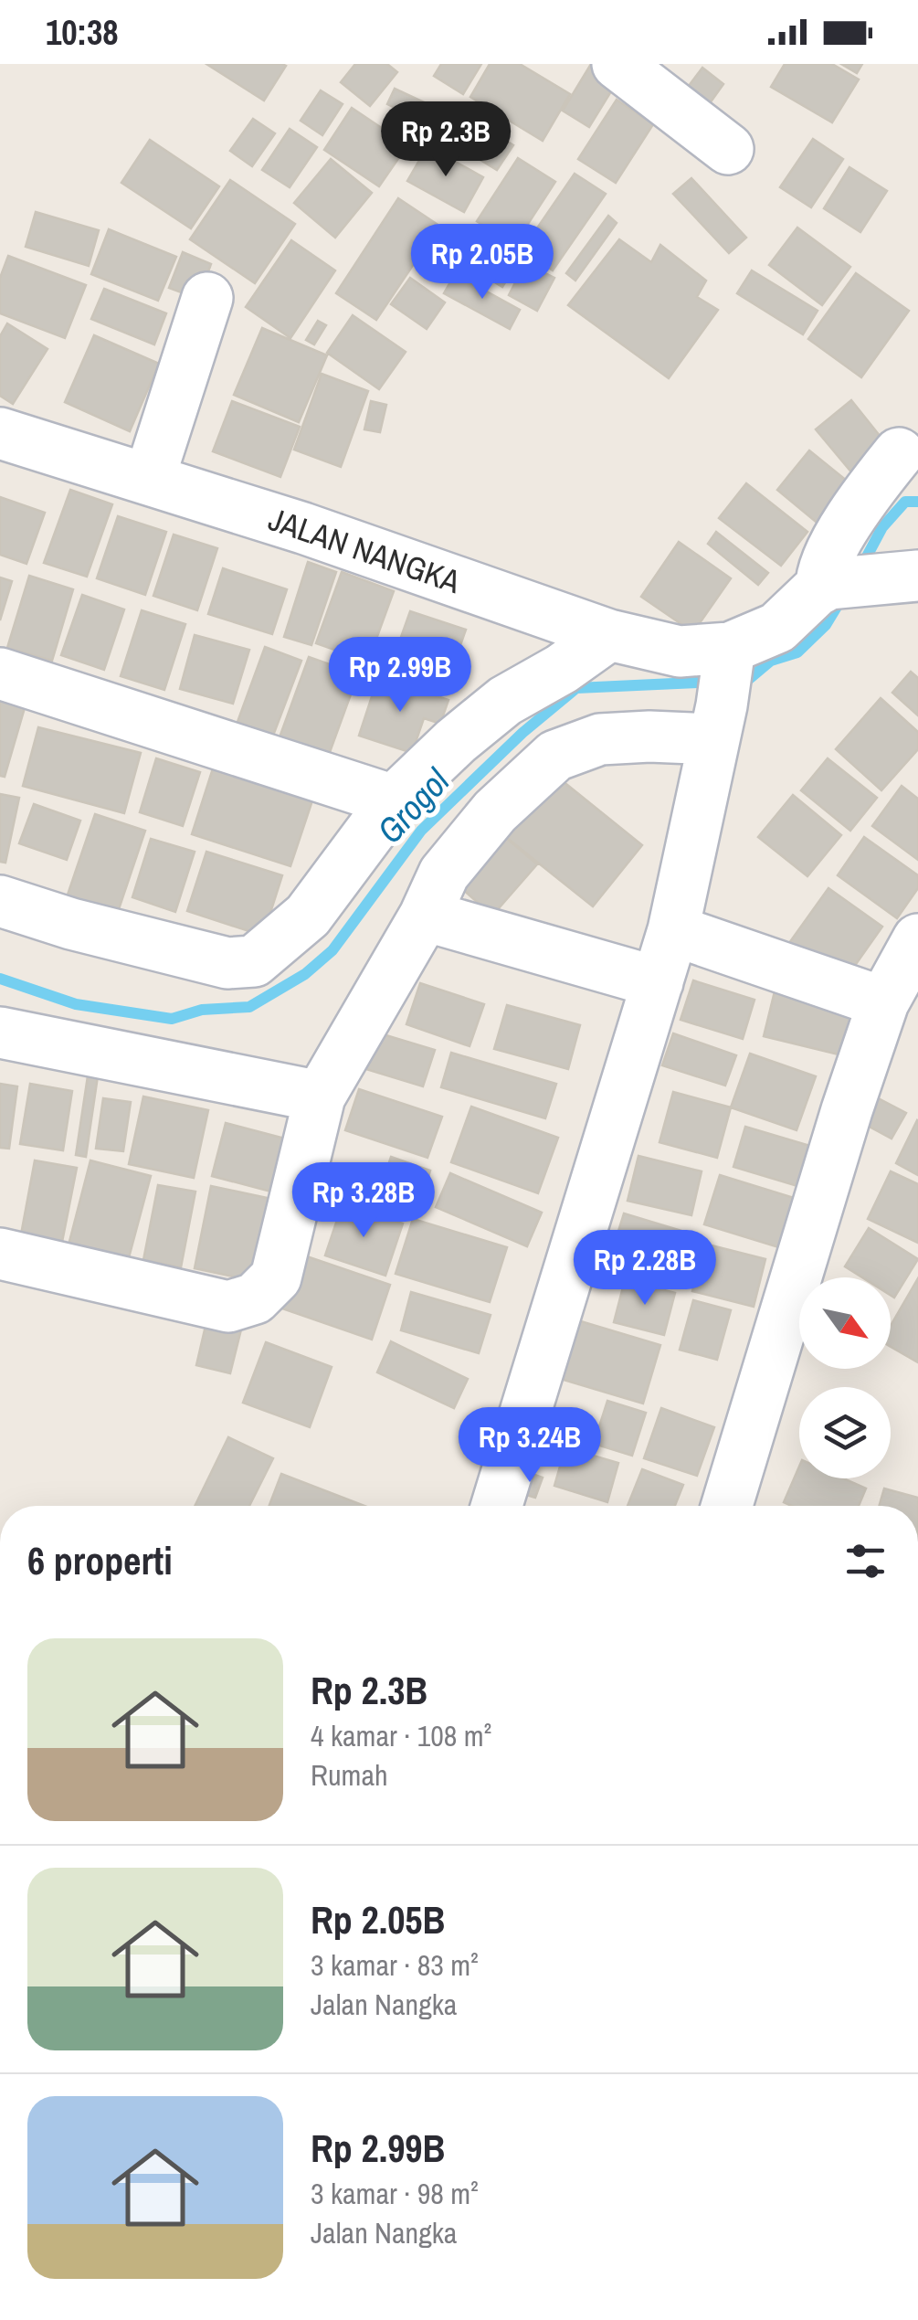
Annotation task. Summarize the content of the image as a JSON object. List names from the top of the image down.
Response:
{
  "streets": {
    "street": ["JALAN NANGKA"]
  },
  "water": ["Grogol"],
  "north": "bottom right",
  "page": {
    "status": "10:38",
    "price": [
      "Rp 2.3B",
      "Rp 2.05B",
      "Rp 2.99B",
      "Rp 3.28B",
      "Rp 2.28B",
      "Rp 3.24B"
    ],
    "heading": "6 properti",
    "list": [
      {
        "name": "Rp 2.3B",
        "note": "4 kamar · 108 m² · Rumah"
      },
      {
        "name": "Rp 2.05B",
        "note": "3 kamar · 83 m² · Jalan Nangka"
      },
      {
        "name": "Rp 2.99B",
        "note": "3 kamar · 98 m² · Jalan Nangka"
      }
    ]
  }
}
